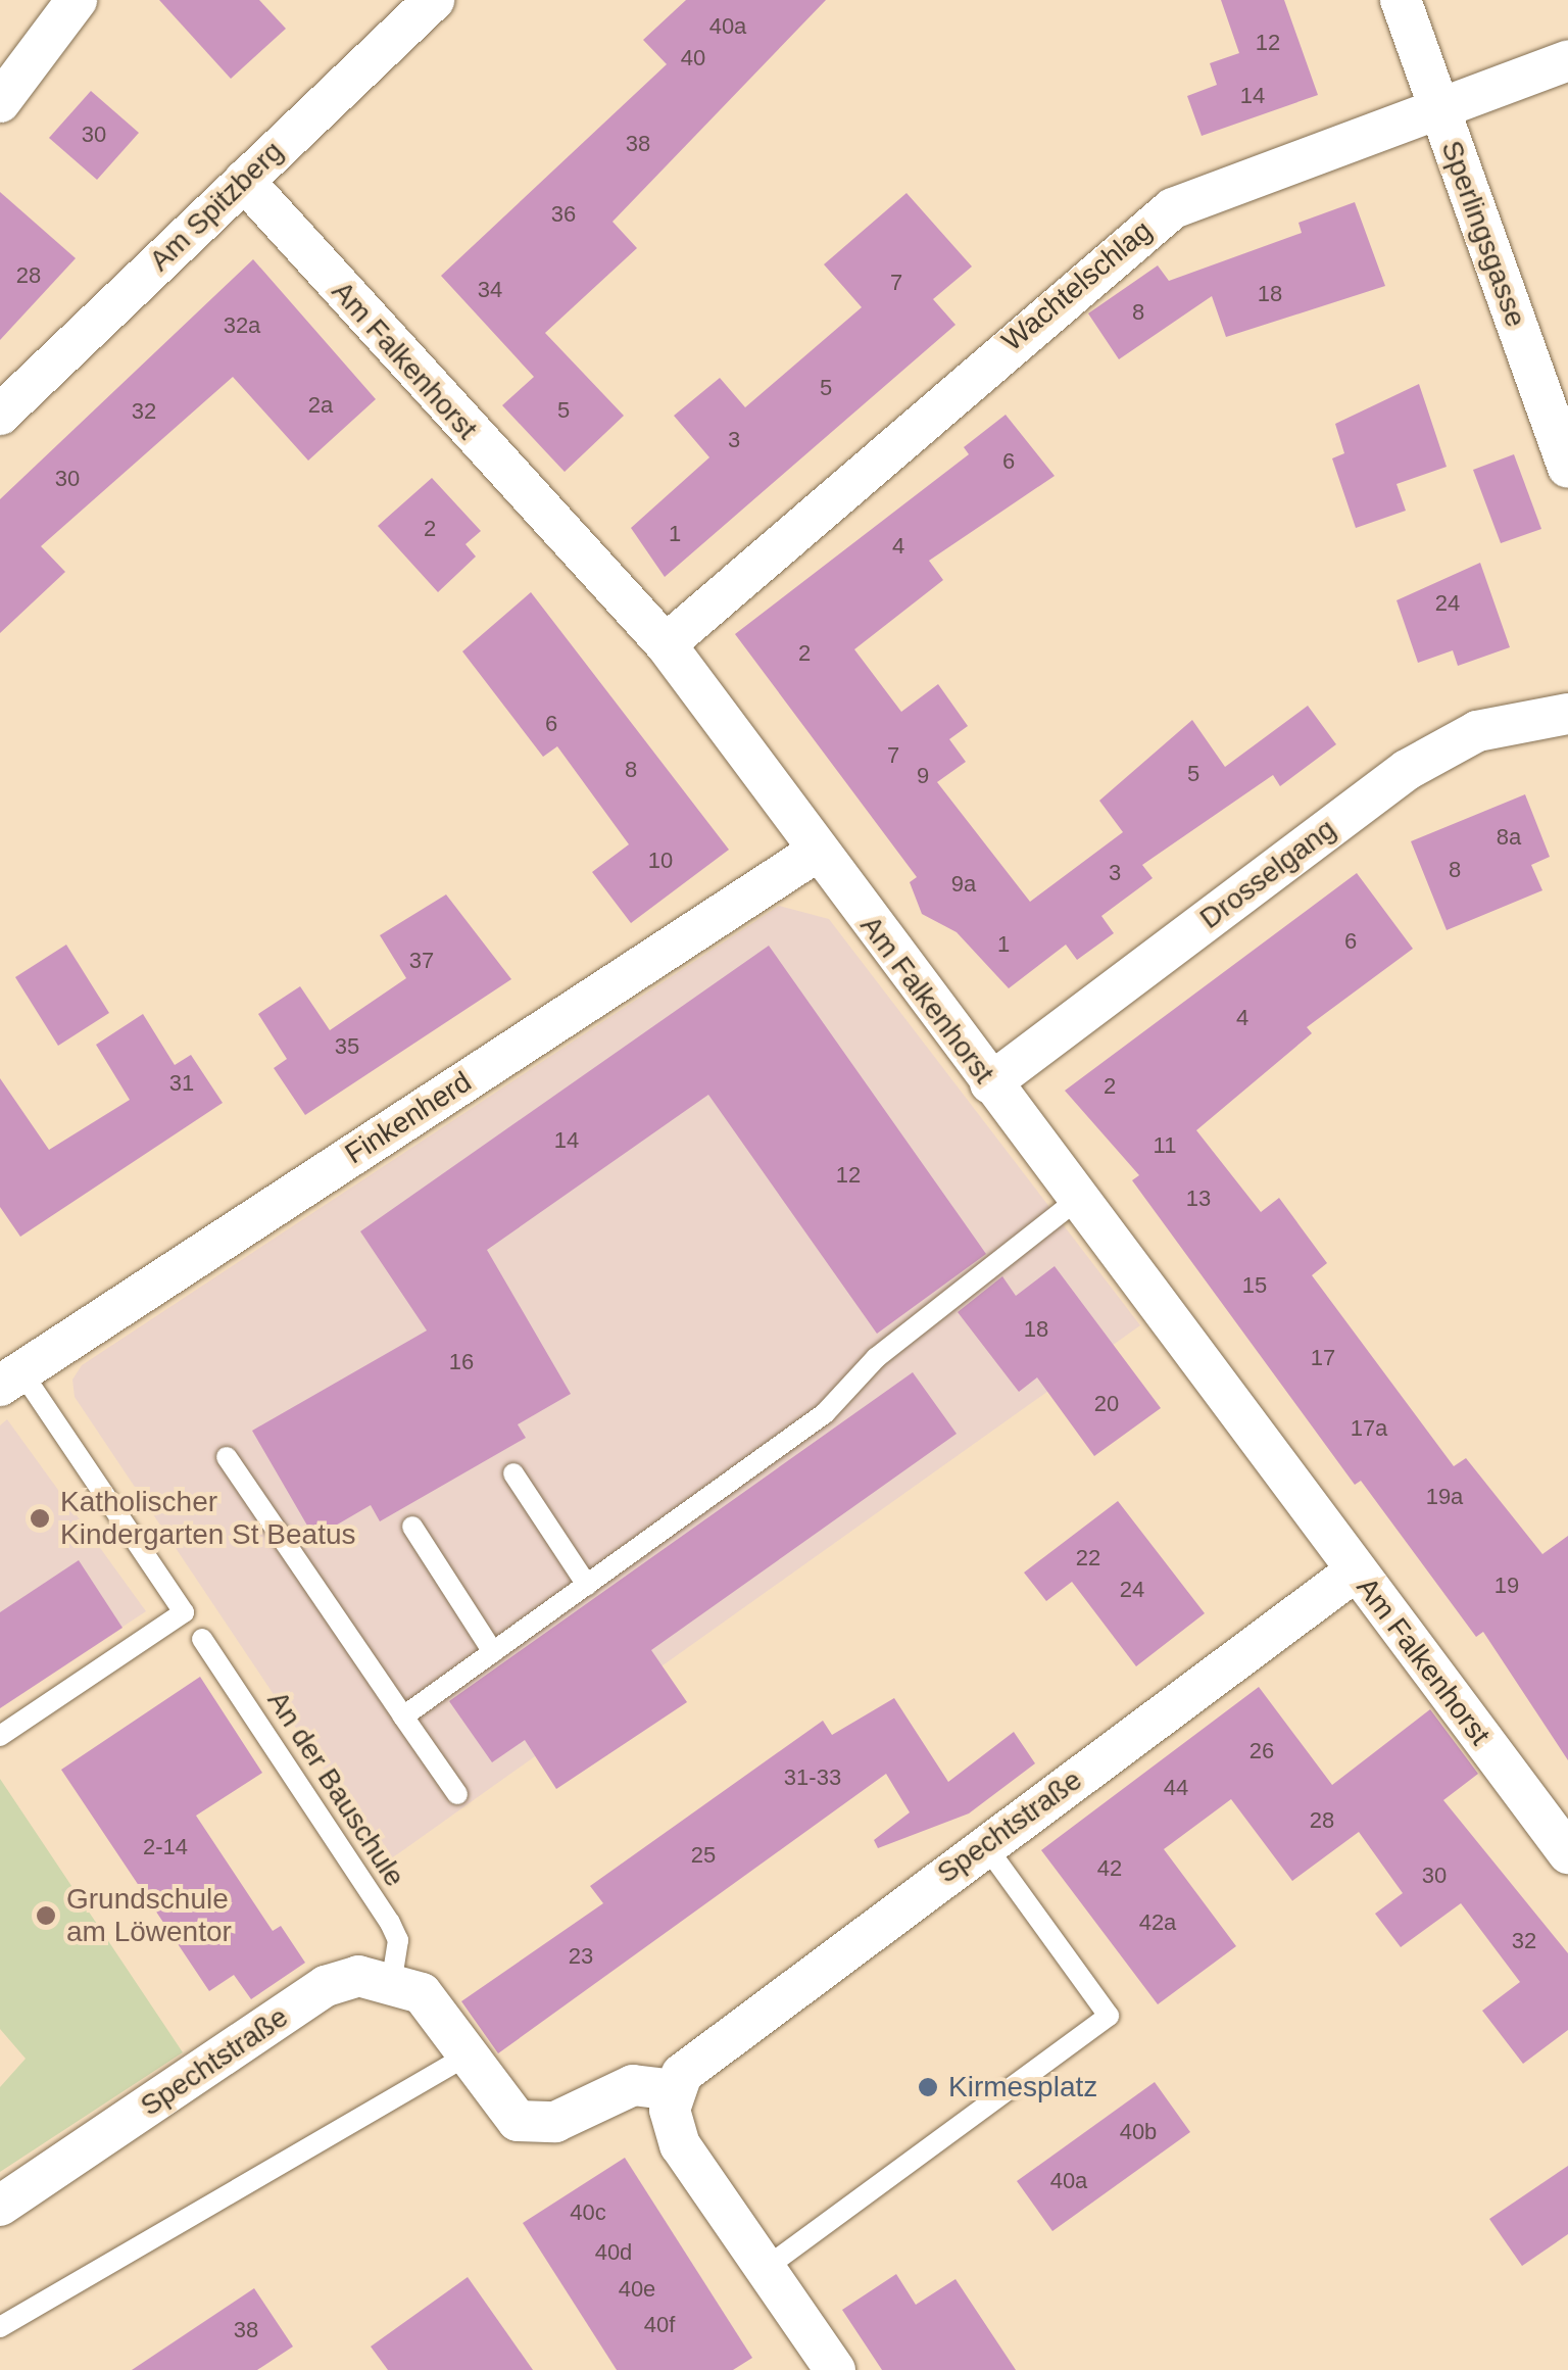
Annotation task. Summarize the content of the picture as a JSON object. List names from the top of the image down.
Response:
{
  "streets": {
    "street": [
      "Am Spitzberg",
      "Sperlingsgasse",
      "Wachtelschlag",
      "Am Falkenhorst",
      "Drosselgang",
      "Finkenherd",
      "Spechtstraße"
    ],
    "lane": ["An der Bauschule"]
  },
  "crossings": [
    ["Am Spitzberg", "Am Falkenhorst"],
    ["Sperlingsgasse", "Wachtelschlag"],
    ["Wachtelschlag", "Am Falkenhorst"],
    ["Am Falkenhorst", "Drosselgang"],
    ["Am Falkenhorst", "Finkenherd"],
    ["Am Falkenhorst", "Spechtstraße"],
    ["An der Bauschule", "Spechtstraße"]
  ],
  "places": ["Katholischer Kindergarten St Beatus", "Grundschule am Löwentor", "Kirmesplatz"],
  "house_numbers": [
    "40a",
    "12",
    "40",
    "14",
    "30",
    "38",
    "36",
    "28",
    "7",
    "34",
    "18",
    "8",
    "32a",
    "5",
    "2a",
    "5",
    "32",
    "3",
    "6",
    "30",
    "2",
    "1",
    "4",
    "24",
    "2",
    "6",
    "7",
    "8",
    "5",
    "9",
    "8a",
    "10",
    "8",
    "3",
    "9a",
    "6",
    "1",
    "37",
    "4",
    "35",
    "31",
    "2",
    "14",
    "11",
    "12",
    "13",
    "15",
    "18",
    "17",
    "16",
    "20",
    "17a",
    "19a",
    "22",
    "19",
    "24",
    "26",
    "31-33",
    "44",
    "28",
    "2-14",
    "25",
    "42",
    "30",
    "42a",
    "32",
    "23",
    "40b",
    "40a",
    "40c",
    "40d",
    "40e",
    "40f",
    "38"
  ]
}
